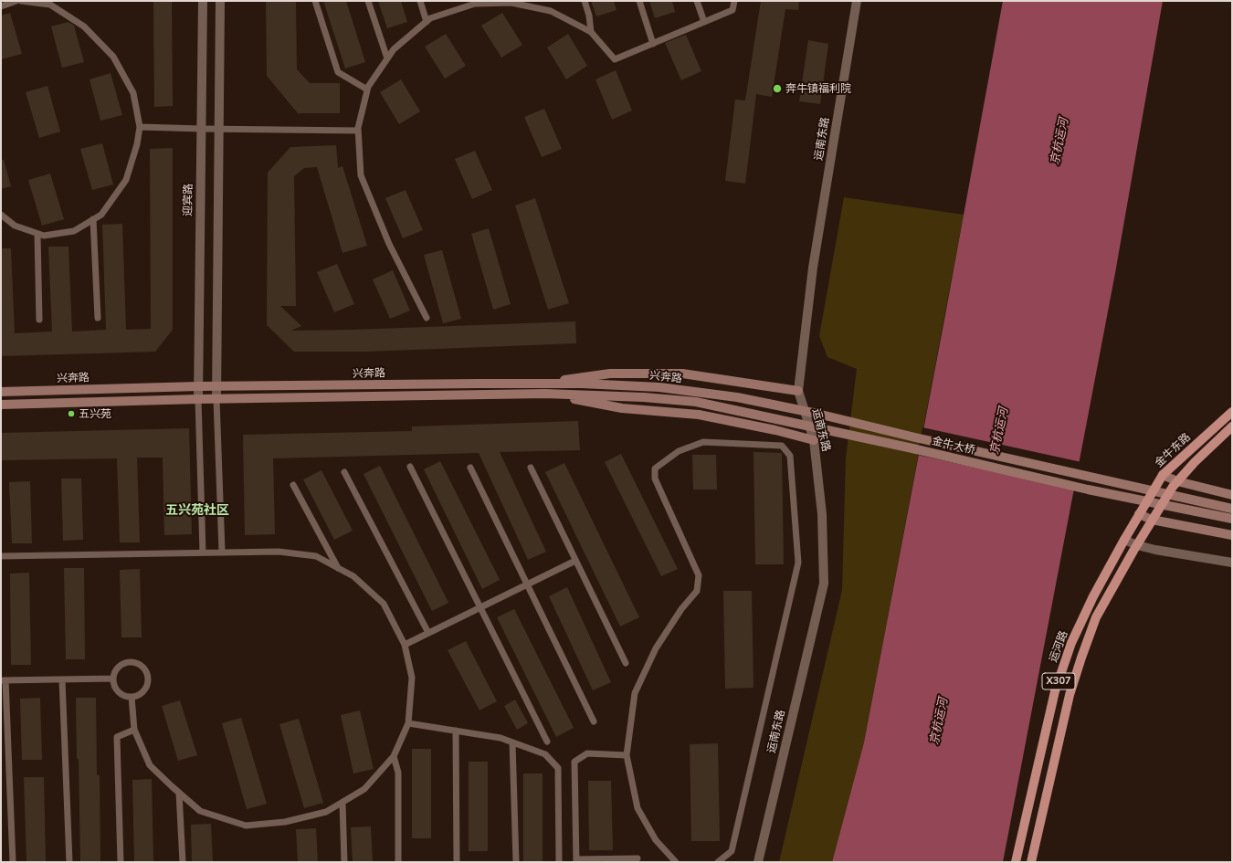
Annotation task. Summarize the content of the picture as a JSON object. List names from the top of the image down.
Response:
{
  "streets": {
    "main road": [
      "兴奔路",
      "金牛大桥",
      "金牛东路",
      "运河路",
      "X307"
    ],
    "street": ["运南东路", "迎宾路"]
  },
  "crossings": [
    ["迎宾路", "兴奔路"],
    ["兴奔路", "金牛大桥"],
    ["金牛东路", "运河路"]
  ],
  "districts": ["五兴苑社区"],
  "water": ["京杭运河"],
  "places": ["奔牛镇福利院", "五兴苑"]
}
